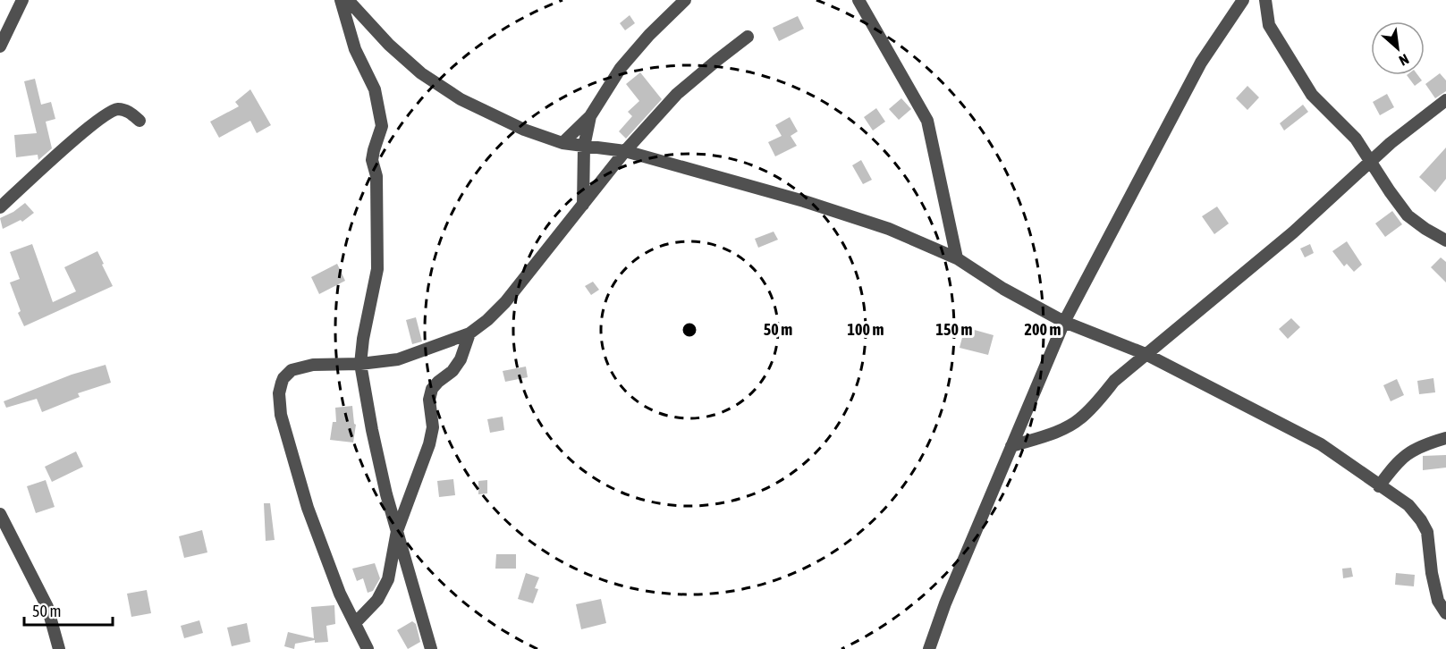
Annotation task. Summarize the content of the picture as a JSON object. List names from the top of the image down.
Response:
{
  "scale_bar": "50 m",
  "north": "bottom right",
  "rings": [
    "50 m",
    "100 m",
    "150 m",
    "200 m"
  ]
}
